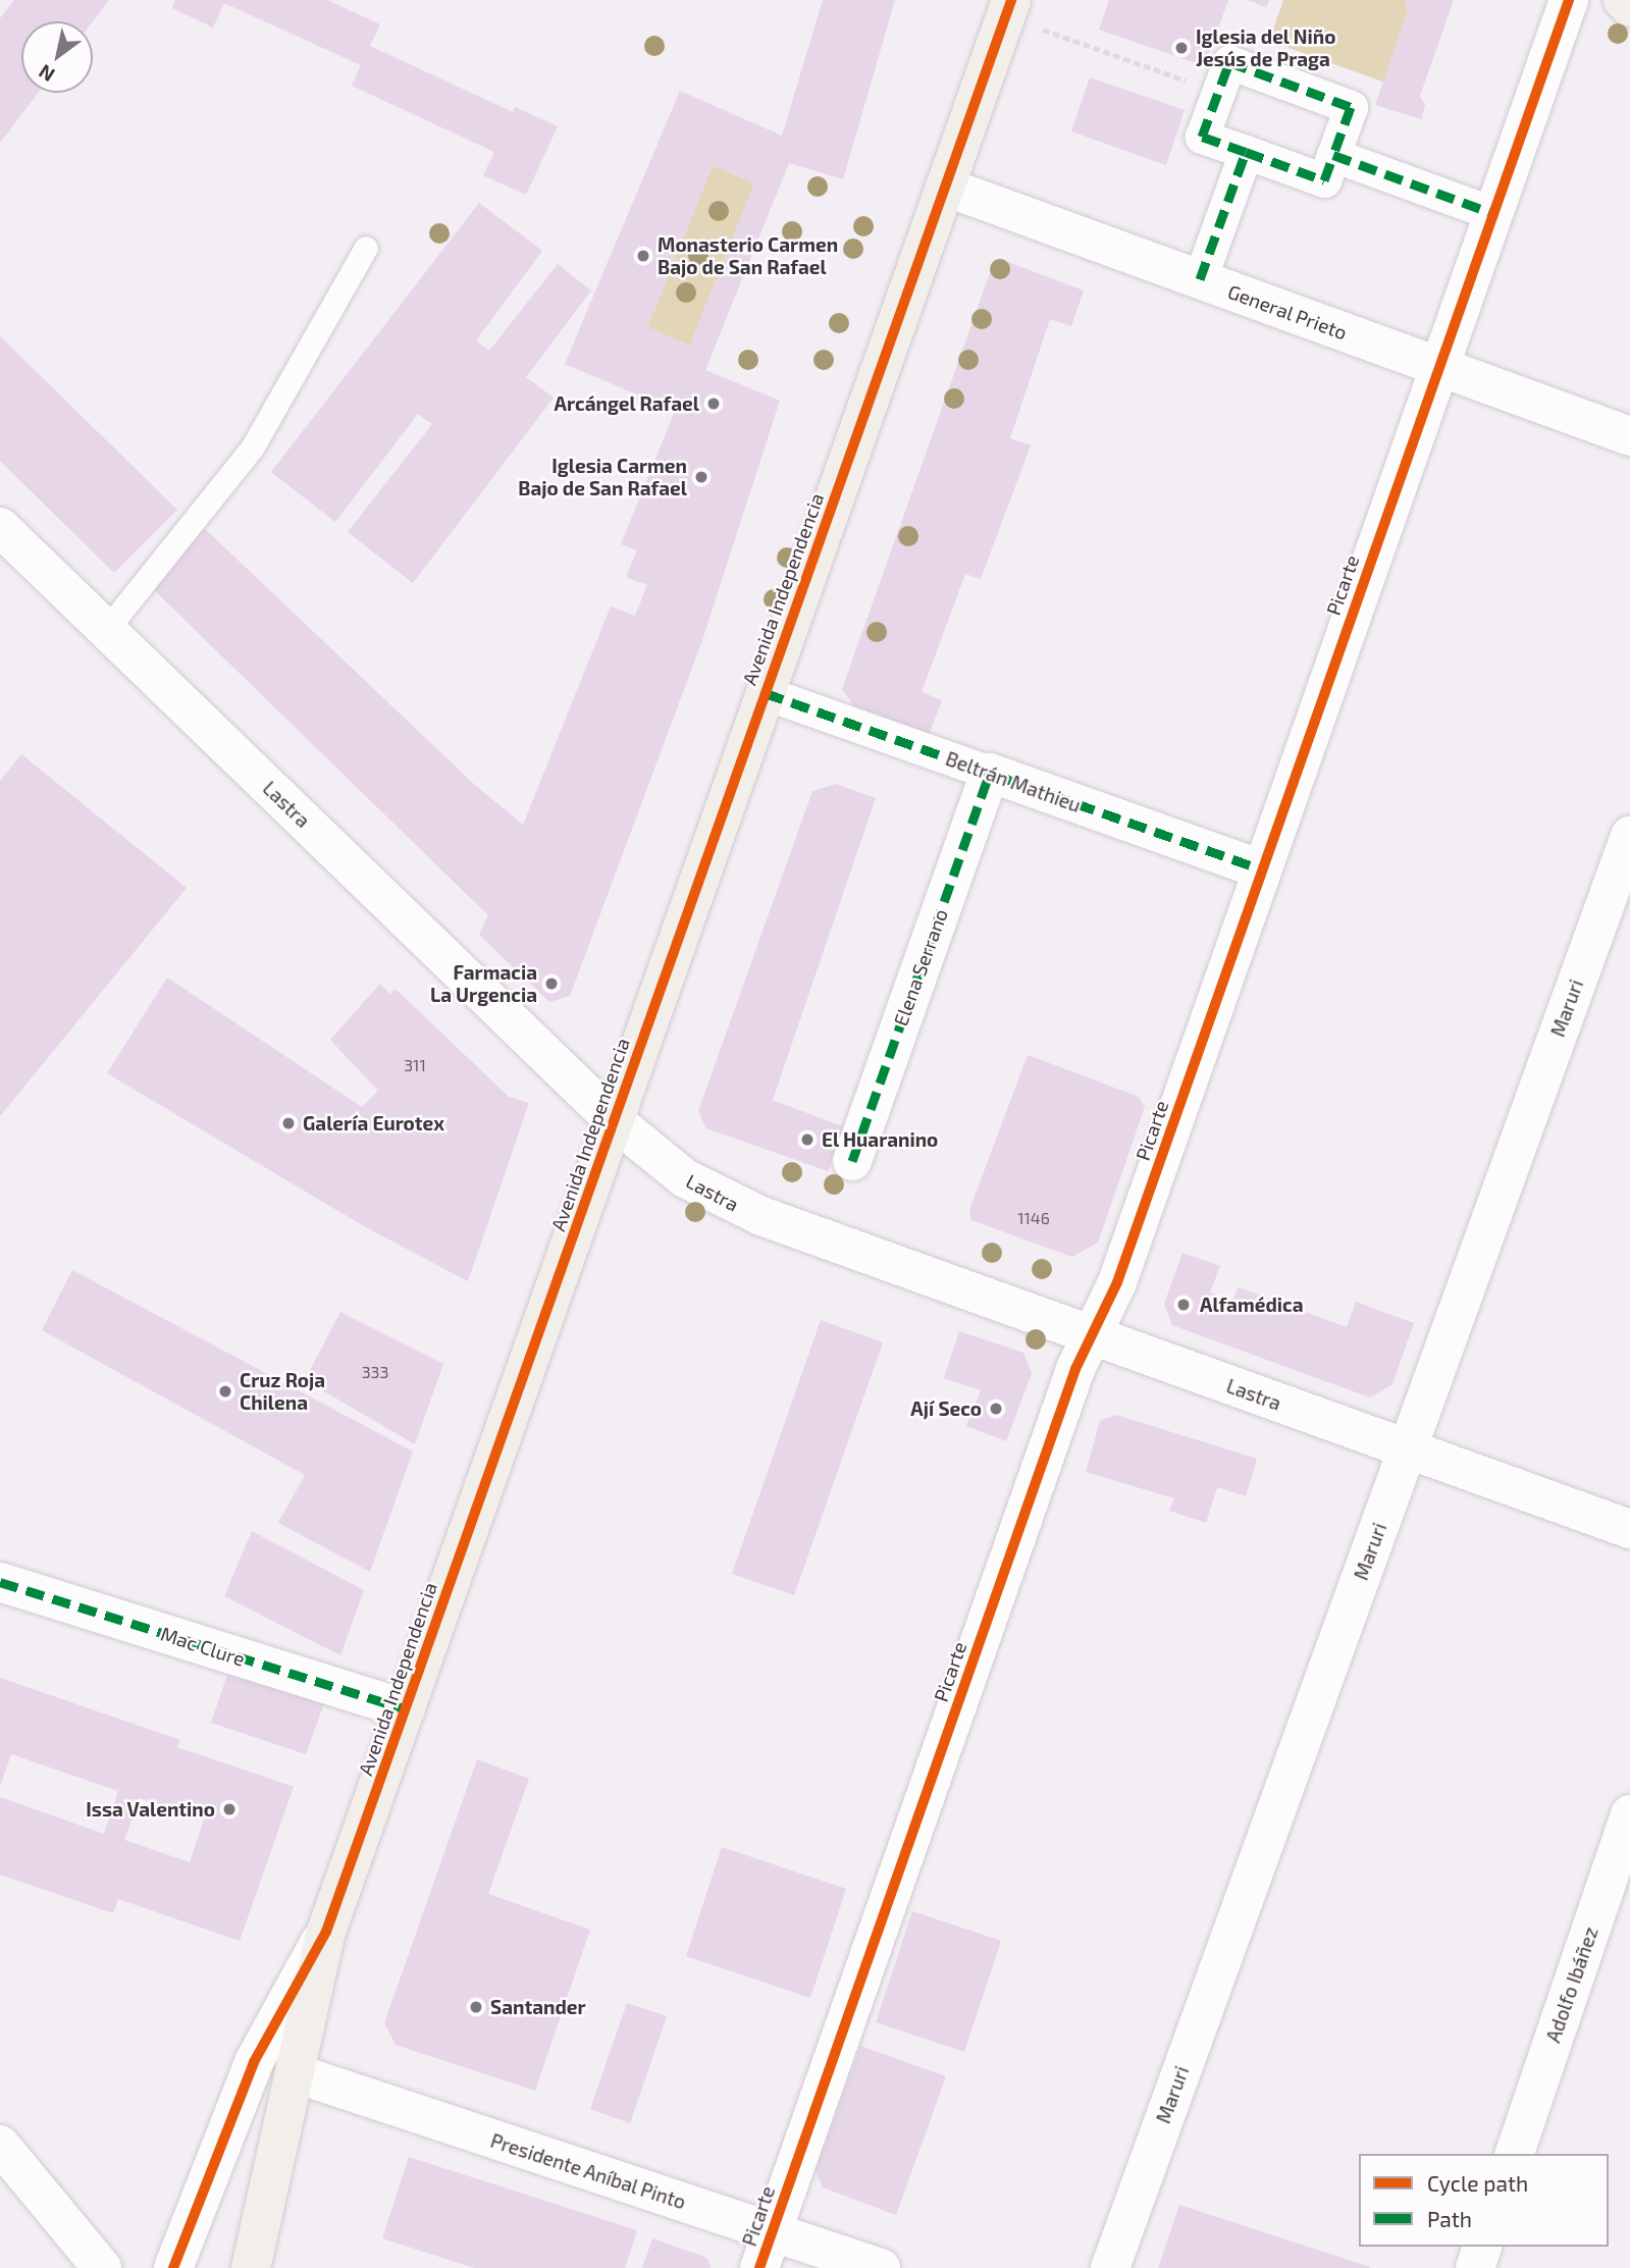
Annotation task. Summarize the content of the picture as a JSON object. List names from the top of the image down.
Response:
{
  "streets": {
    "main road": ["Avenida Independencia"],
    "street": [
      "General Prieto",
      "Picarte",
      "Beltrán Mathieu",
      "Lastra",
      "Elena Serrano",
      "Maruri",
      "Mac Clure",
      "Adolfo Ibáñez",
      "Presidente Aníbal Pinto"
    ]
  },
  "crossings": [
    ["General Prieto", "Picarte"],
    ["General Prieto", "Avenida Independencia"],
    ["Picarte", "Beltrán Mathieu"],
    ["Picarte", "Lastra"],
    ["Picarte", "Presidente Aníbal Pinto"],
    ["Avenida Independencia", "Beltrán Mathieu"],
    ["Avenida Independencia", "Lastra"],
    ["Avenida Independencia", "Mac Clure"],
    ["Avenida Independencia", "Presidente Aníbal Pinto"],
    ["Beltrán Mathieu", "Elena Serrano"],
    ["Lastra", "Maruri"]
  ],
  "places": [
    "Iglesia del Niño Jesús de Praga",
    "Monasterio Carmen Bajo de San Rafael",
    "Arcángel Rafael",
    "Iglesia Carmen Bajo de San Rafael",
    "Farmacia La Urgencia",
    "Galería Eurotex",
    "El Huaranino",
    "Alfamédica",
    "Cruz Roja Chilena",
    "Ají Seco",
    "Issa Valentino",
    "Santander"
  ],
  "house_numbers": ["311", "1146", "333"],
  "legend": ["Cycle path", "Path"],
  "north": "bottom left"
}
